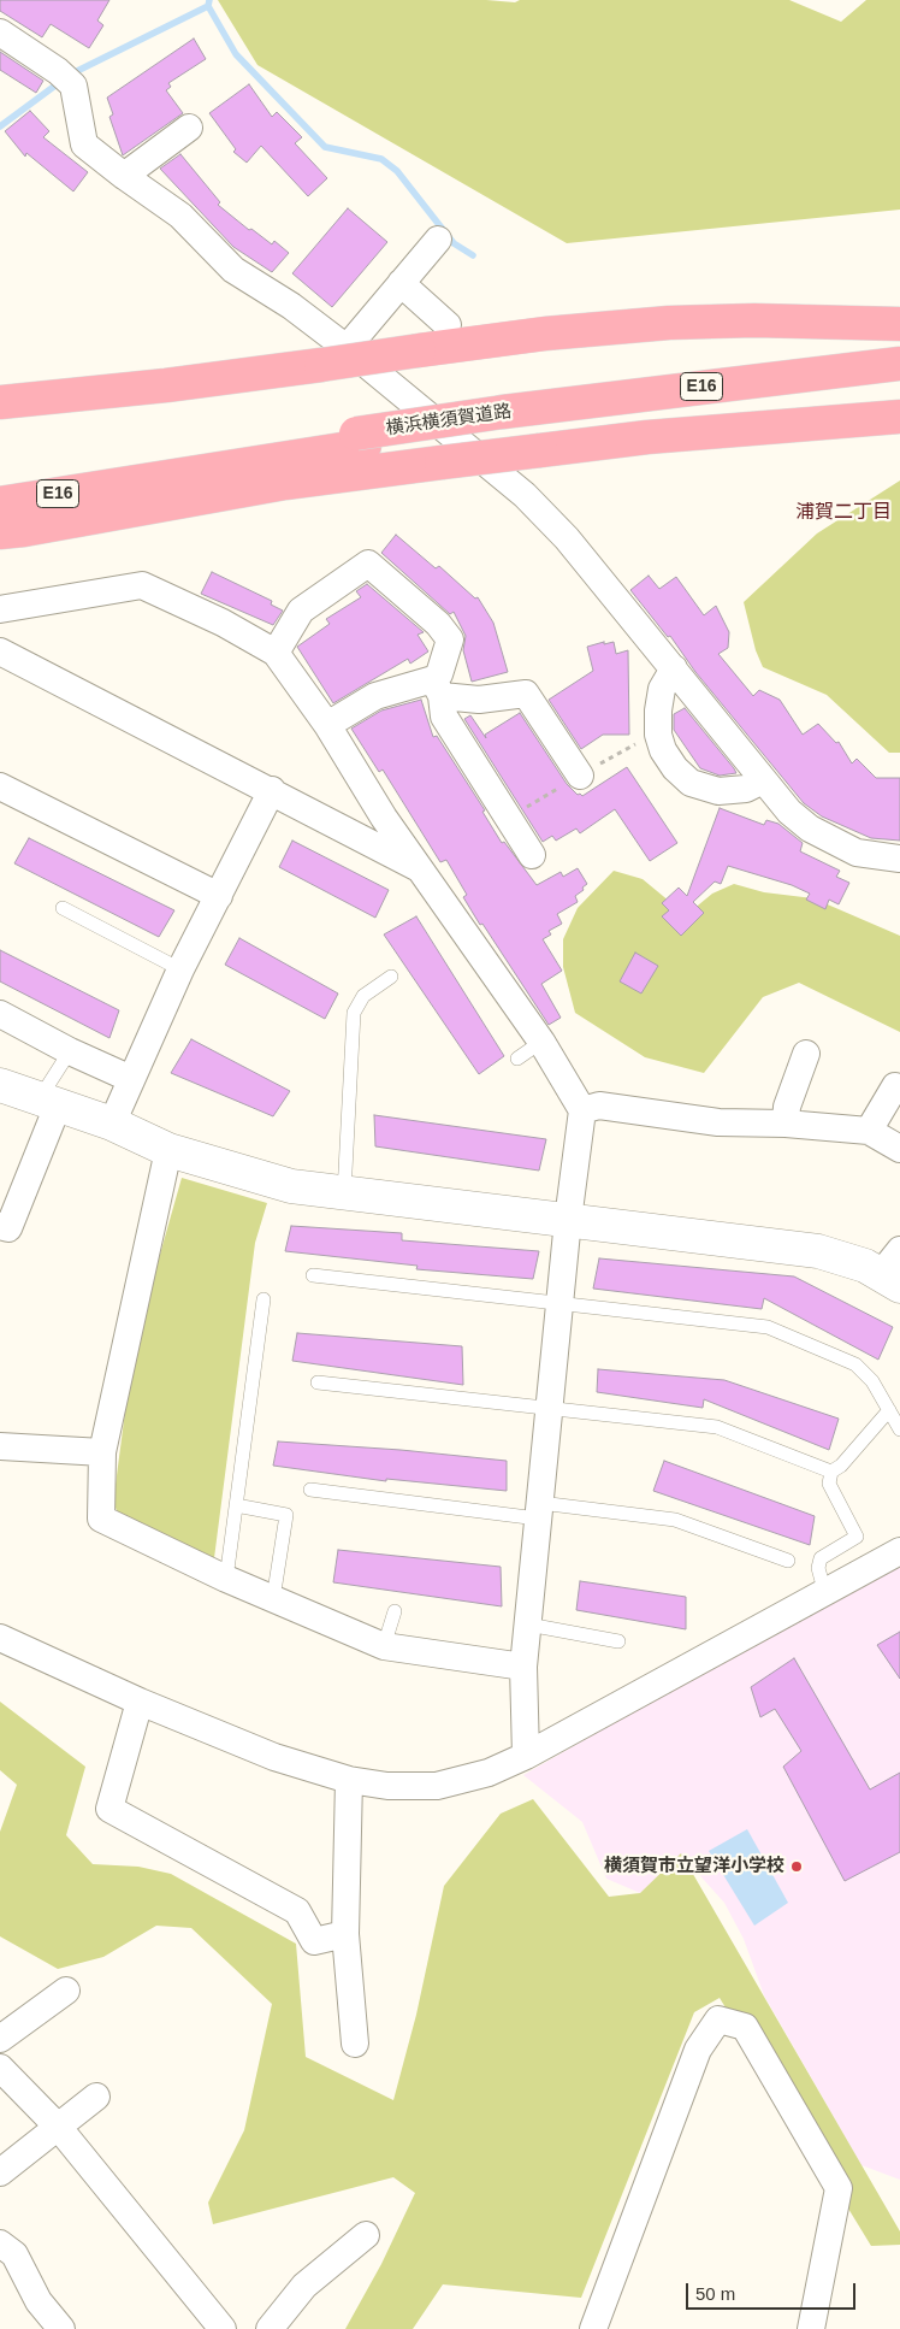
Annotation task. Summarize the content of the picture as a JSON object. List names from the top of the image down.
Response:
{
  "streets": {
    "highway": ["E16", "横浜横須賀道路"]
  },
  "districts": ["浦賀二丁目"],
  "places": ["横須賀市立望洋小学校"],
  "scale_bar": "50 m"
}
